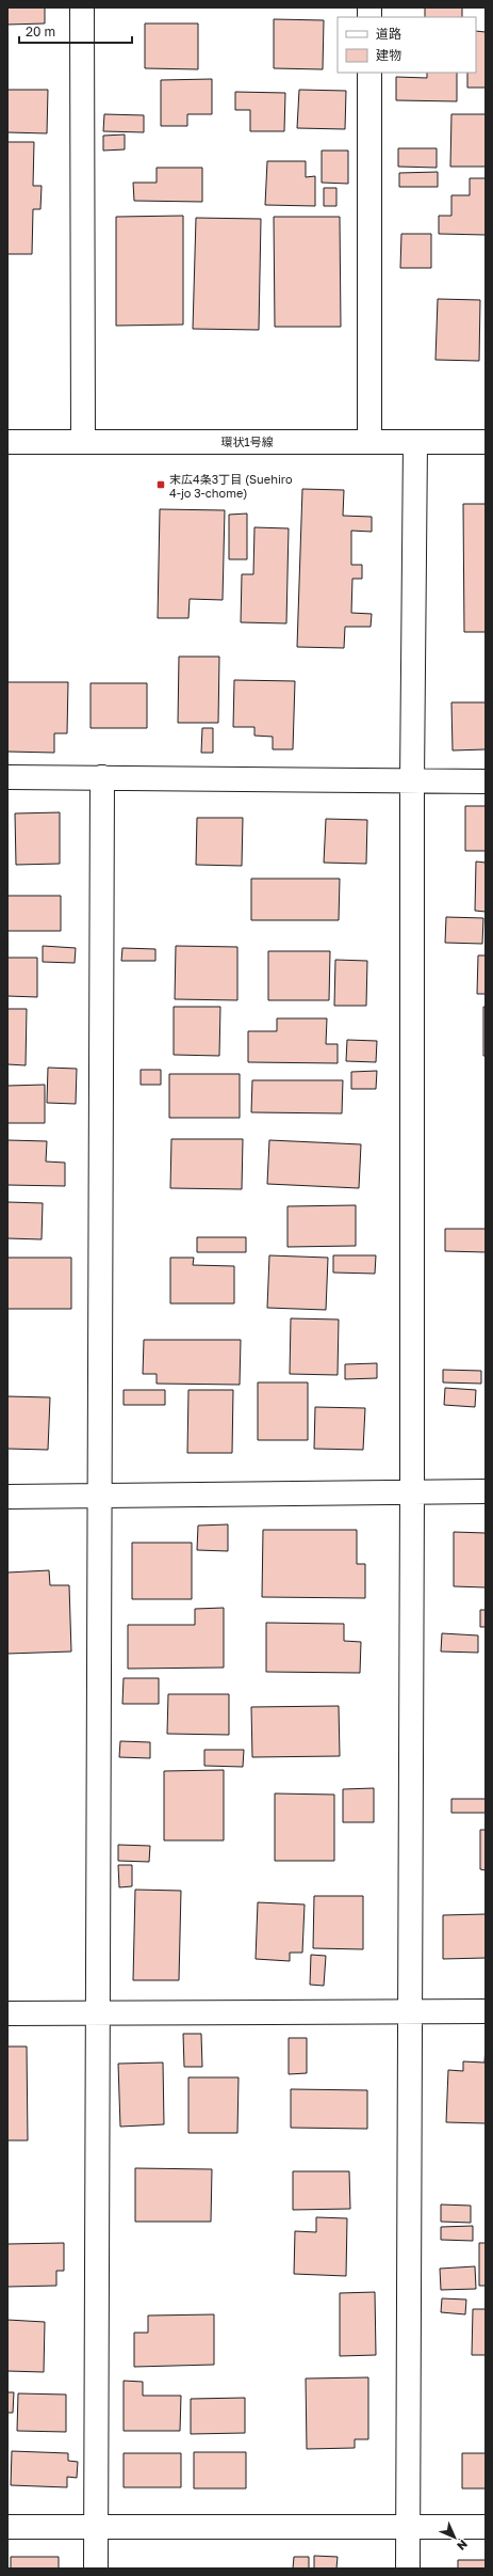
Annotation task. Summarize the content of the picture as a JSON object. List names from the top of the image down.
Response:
{
  "streets": {
    "street": ["環状1号線"]
  },
  "places": {
    "transit": ["末広4条3丁目 (Suehiro 4-jo 3-chome)"]
  },
  "legend": ["道路", "建物"],
  "scale_bar": "20 m",
  "north": "bottom right"
}
